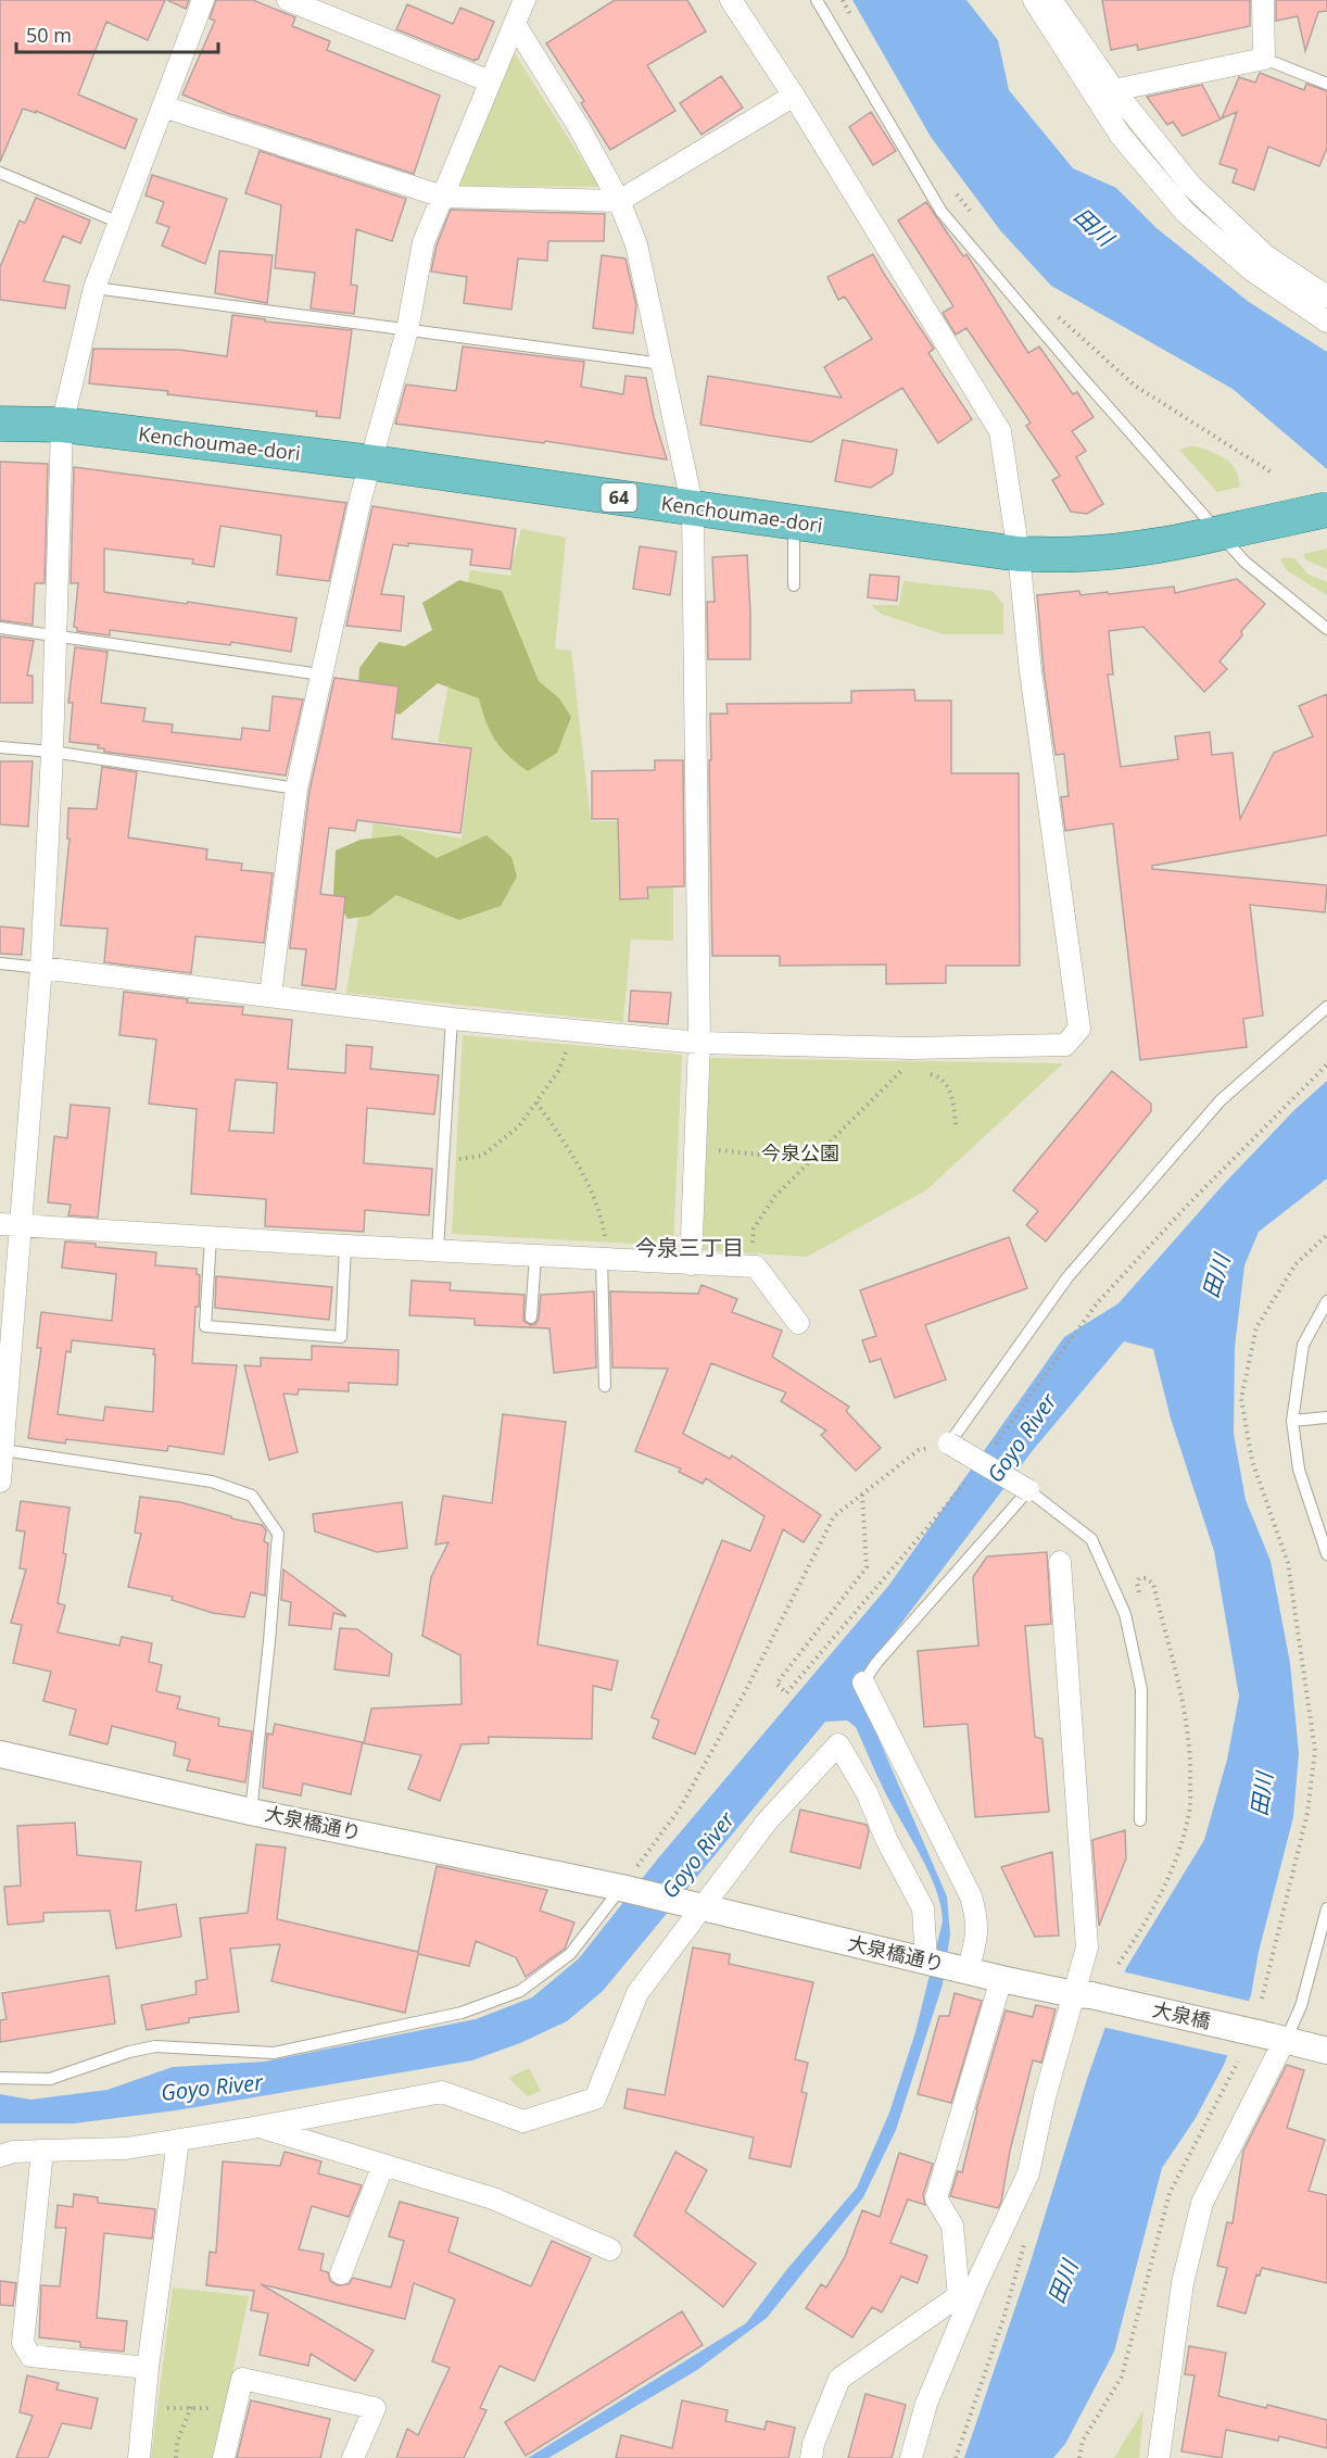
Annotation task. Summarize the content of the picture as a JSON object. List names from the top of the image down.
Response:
{
  "streets": {
    "main road": ["Kenchoumae-dori", "64"],
    "street": ["大泉橋通り", "大泉橋"]
  },
  "crossings": [
    ["大泉橋通り", "大泉橋"]
  ],
  "districts": ["今泉三丁目"],
  "water": ["田川", "Goyo River"],
  "parks": ["今泉公園"],
  "scale_bar": "50 m"
}
